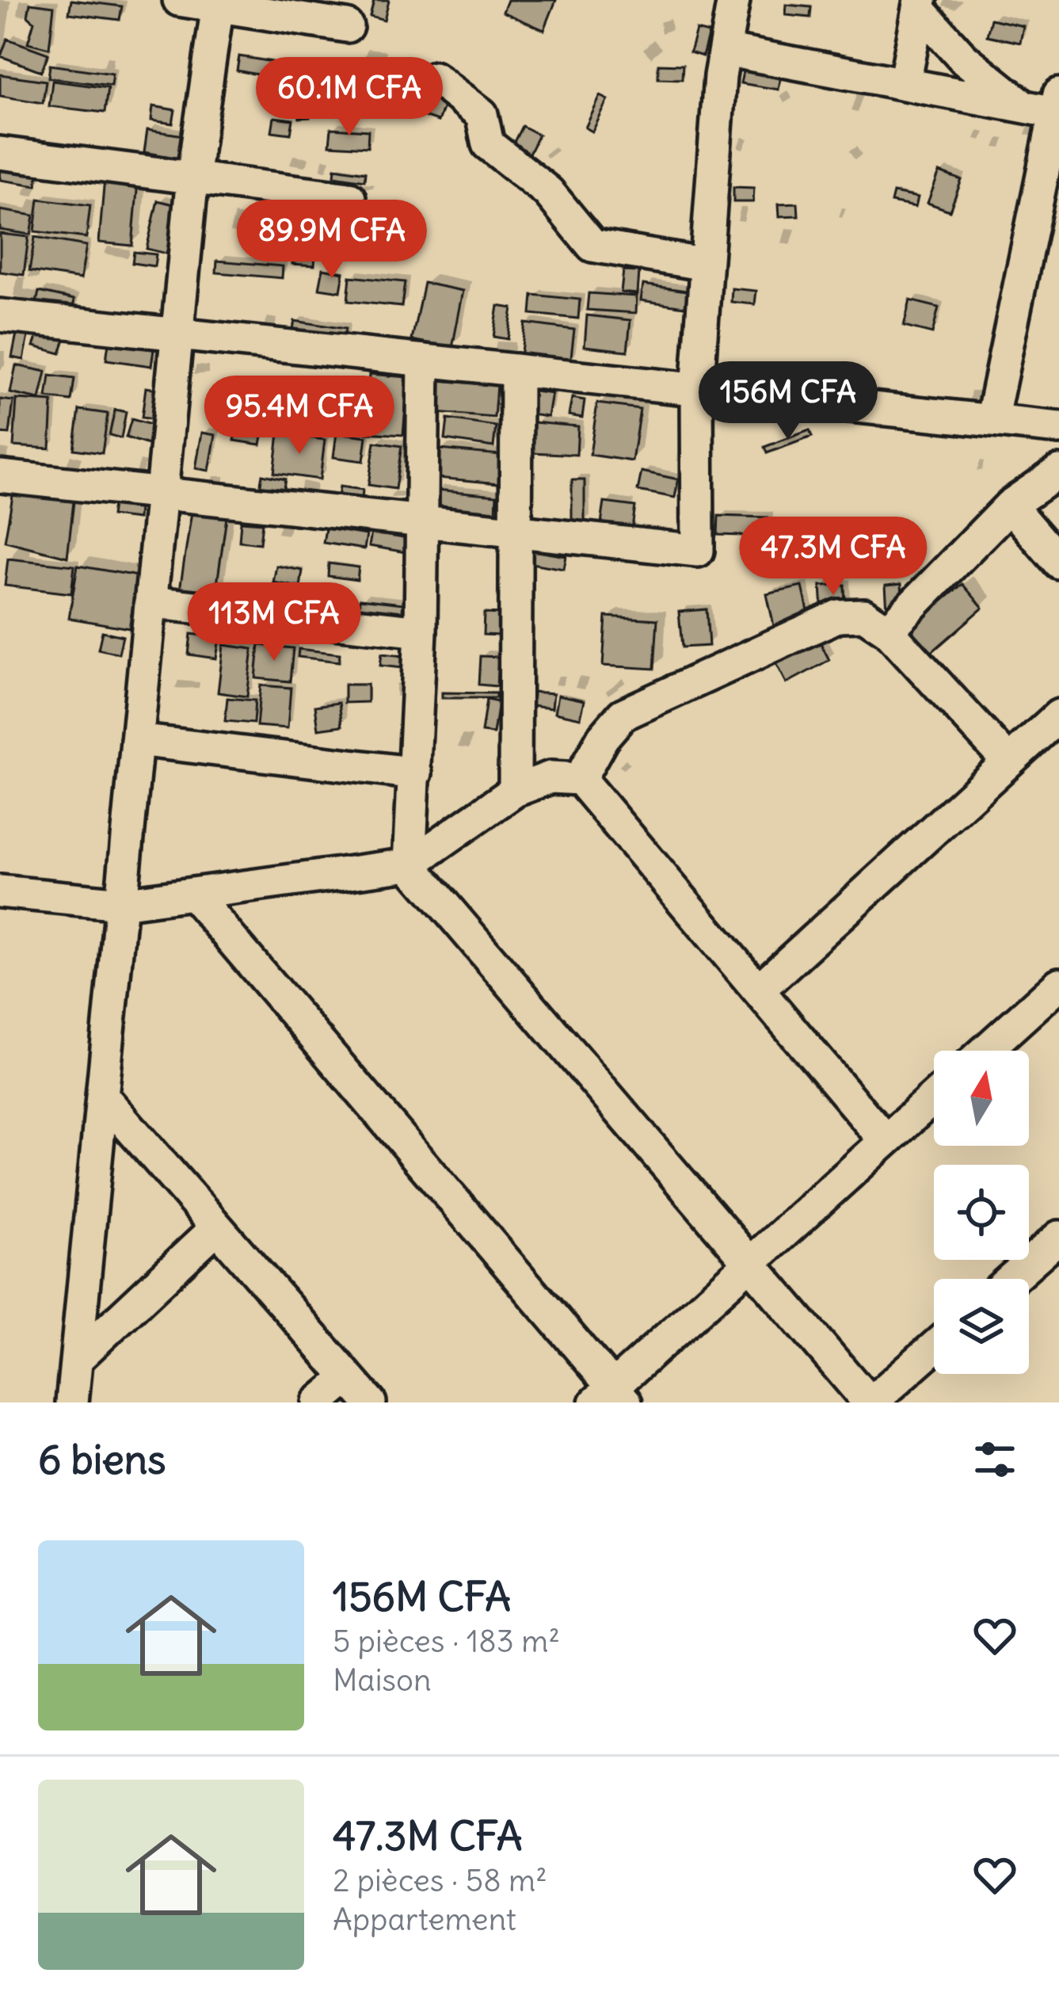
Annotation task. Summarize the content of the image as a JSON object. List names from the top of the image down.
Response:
{
  "north": "top",
  "page": {
    "price": [
      "60.1M CFA",
      "89.9M CFA",
      "156M CFA",
      "95.4M CFA",
      "47.3M CFA",
      "113M CFA"
    ],
    "heading": "6 biens",
    "list": [
      {
        "name": "156M CFA",
        "note": "5 pièces · 183 m² · Maison"
      },
      {
        "name": "47.3M CFA",
        "note": "2 pièces · 58 m² · Appartement"
      }
    ]
  }
}
